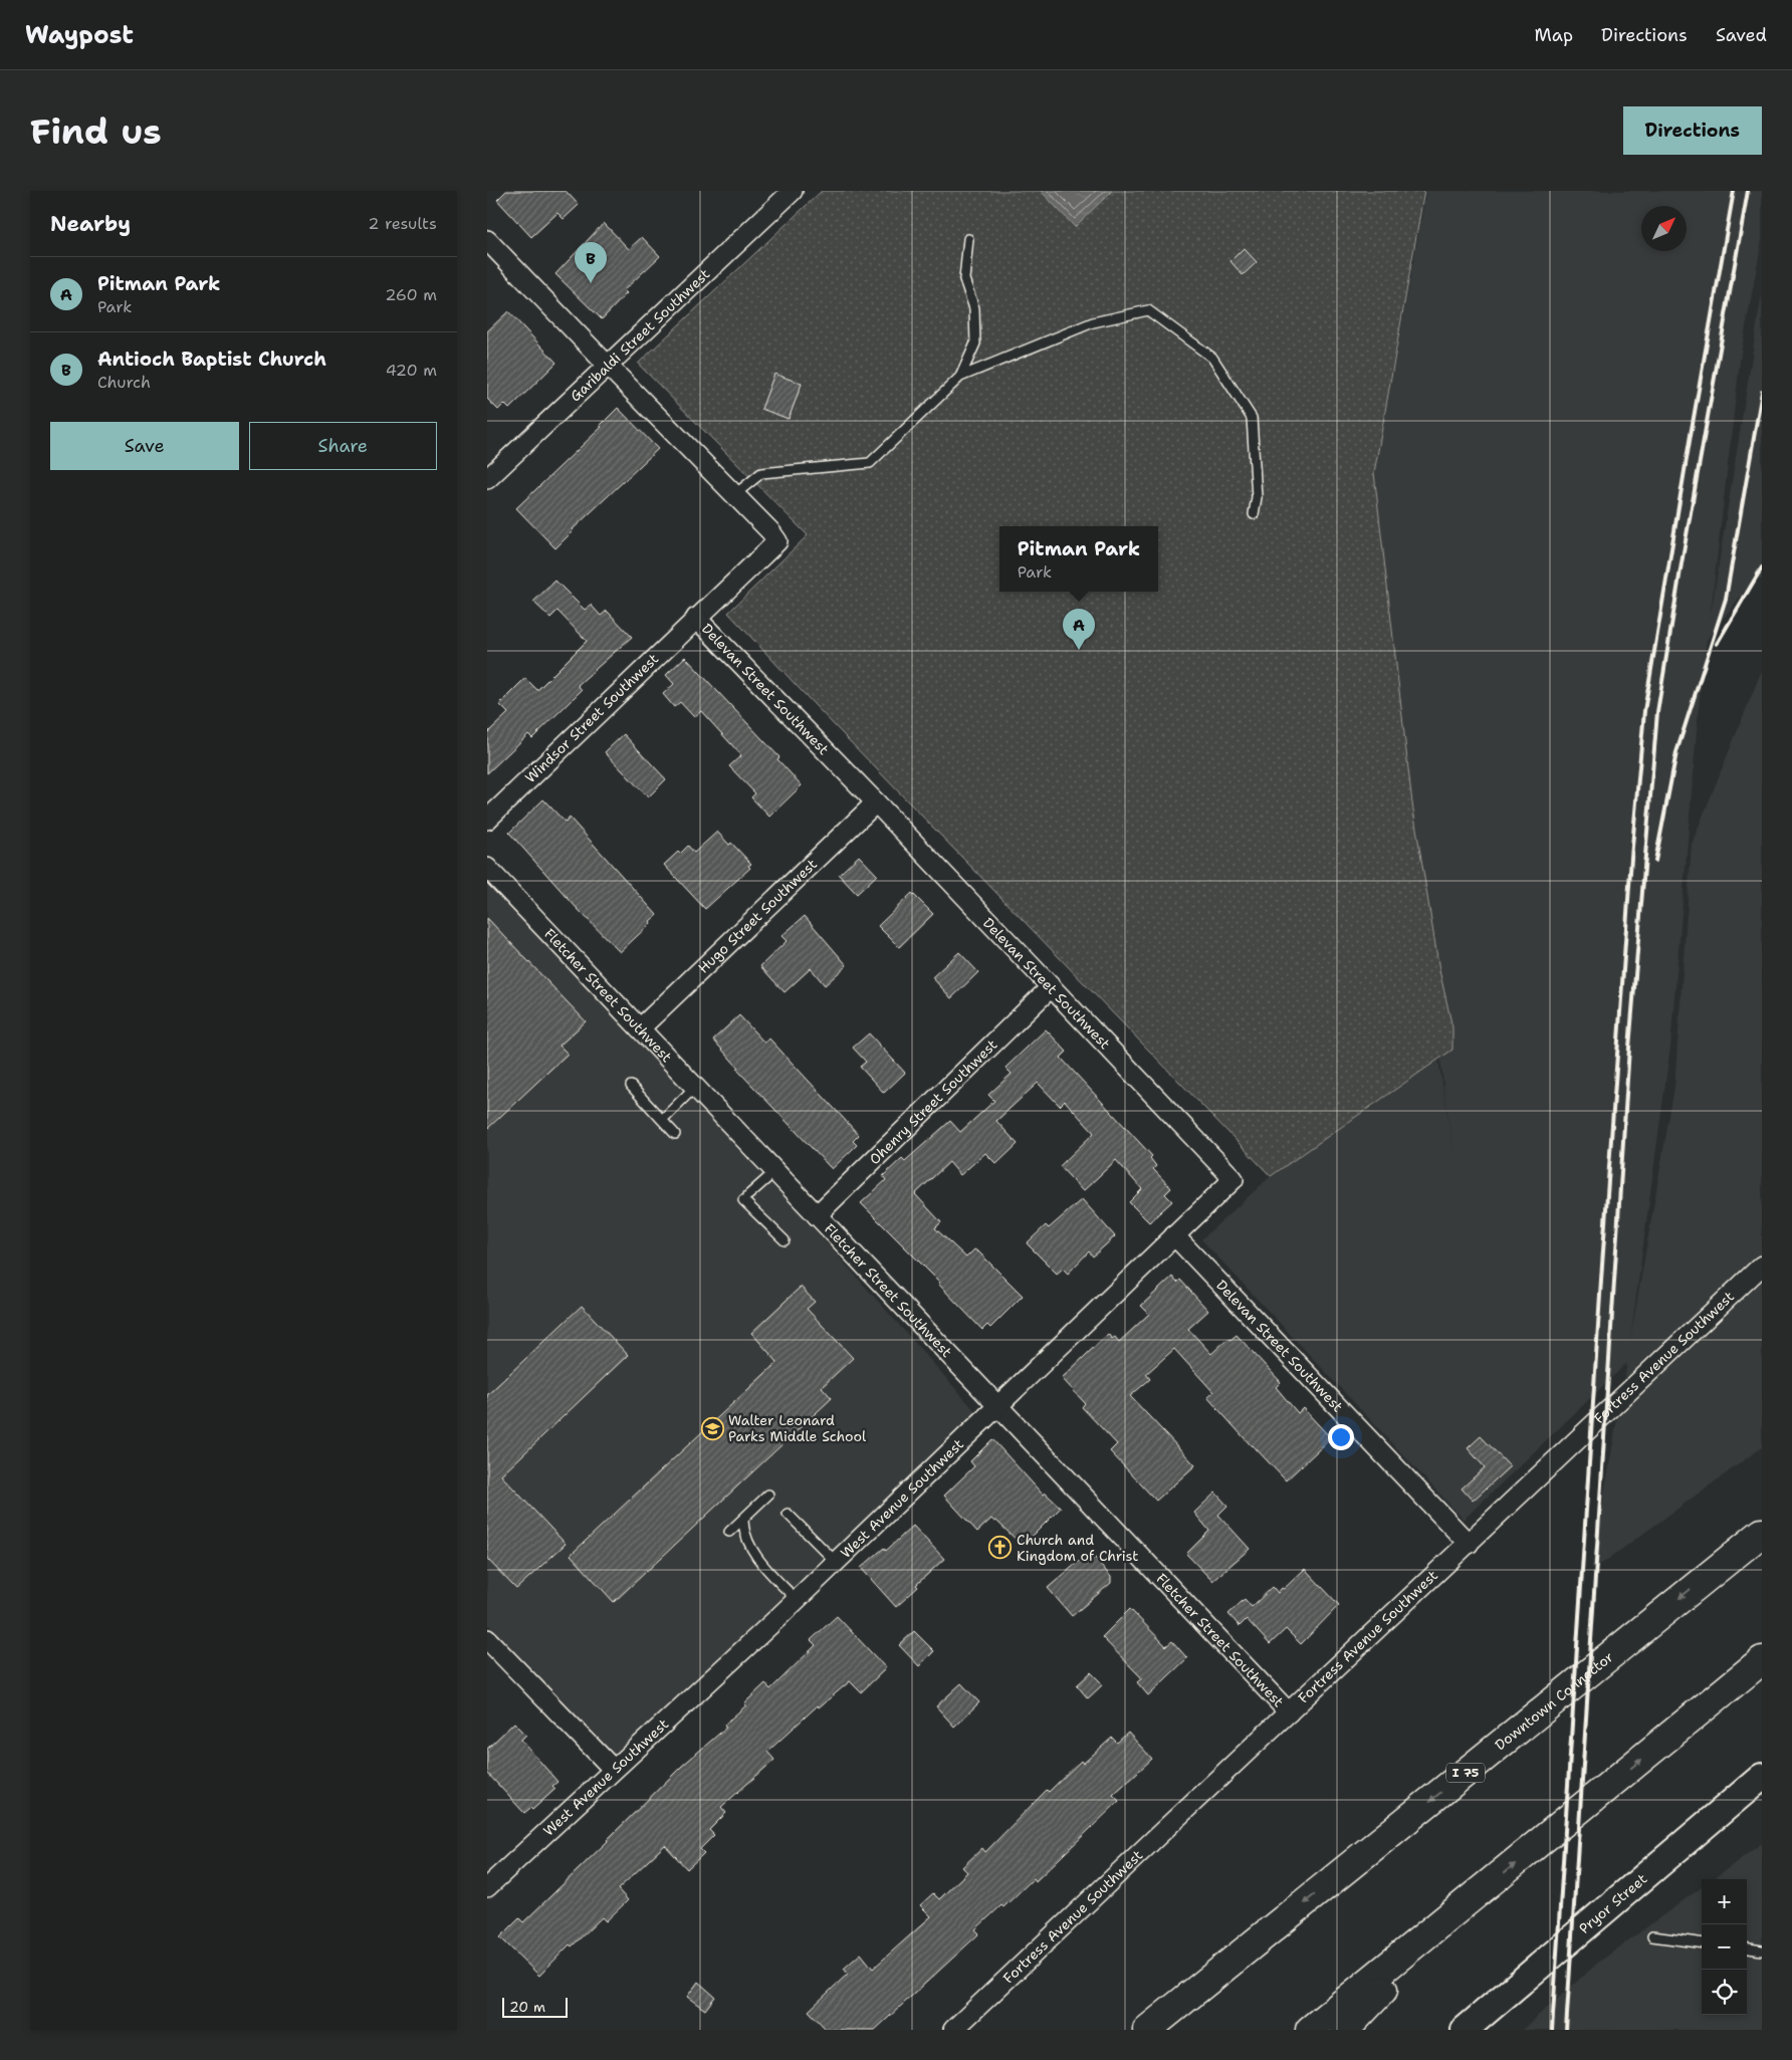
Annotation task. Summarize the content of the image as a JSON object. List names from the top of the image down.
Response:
{
  "streets": {
    "highway": ["Downtown Connector", "I 75"],
    "main road": ["Pryor Street"],
    "street": [
      "Garibaldi Street Southwest",
      "Delevan Street Southwest",
      "Windsor Street Southwest",
      "Hugo Street Southwest",
      "Fletcher Street Southwest",
      "Ohenry Street Southwest",
      "Fortress Avenue Southwest",
      "West Avenue Southwest"
    ]
  },
  "crossings": [
    ["Garibaldi Street Southwest", "Delevan Street Southwest"],
    ["Delevan Street Southwest", "Windsor Street Southwest"],
    ["Delevan Street Southwest", "Hugo Street Southwest"],
    ["Delevan Street Southwest", "Ohenry Street Southwest"],
    ["Delevan Street Southwest", "Fortress Avenue Southwest"],
    ["Delevan Street Southwest", "West Avenue Southwest"],
    ["Hugo Street Southwest", "Fletcher Street Southwest"],
    ["Fletcher Street Southwest", "Ohenry Street Southwest"],
    ["Fletcher Street Southwest", "Fortress Avenue Southwest"],
    ["Fletcher Street Southwest", "West Avenue Southwest"],
    ["Downtown Connector", "I 75"]
  ],
  "places": {
    "school or university": ["Walter Leonard Parks Middle School"],
    "church": ["Church and Kingdom of Christ"]
  },
  "scale_bar": "20 m",
  "north": "top right",
  "page": {
    "header": "Waypost",
    "nav": ["Map", "Directions", "Saved"],
    "buttons": [
      "Directions",
      ["Save", "Share"]
    ],
    "title": "Find us",
    "heading": ["Nearby", "2 results"],
    "pins": ["B", "A"],
    "list": [
      {
        "mark": "A",
        "name": "Pitman Park",
        "note": "Park",
        "value": "260 m"
      },
      {
        "mark": "B",
        "name": "Antioch Baptist Church",
        "note": "Church",
        "value": "420 m"
      }
    ],
    "popup": ["Pitman Park", "Park"],
    "map_buttons": ["+", "−"],
    "scale": "20 m"
  }
}
